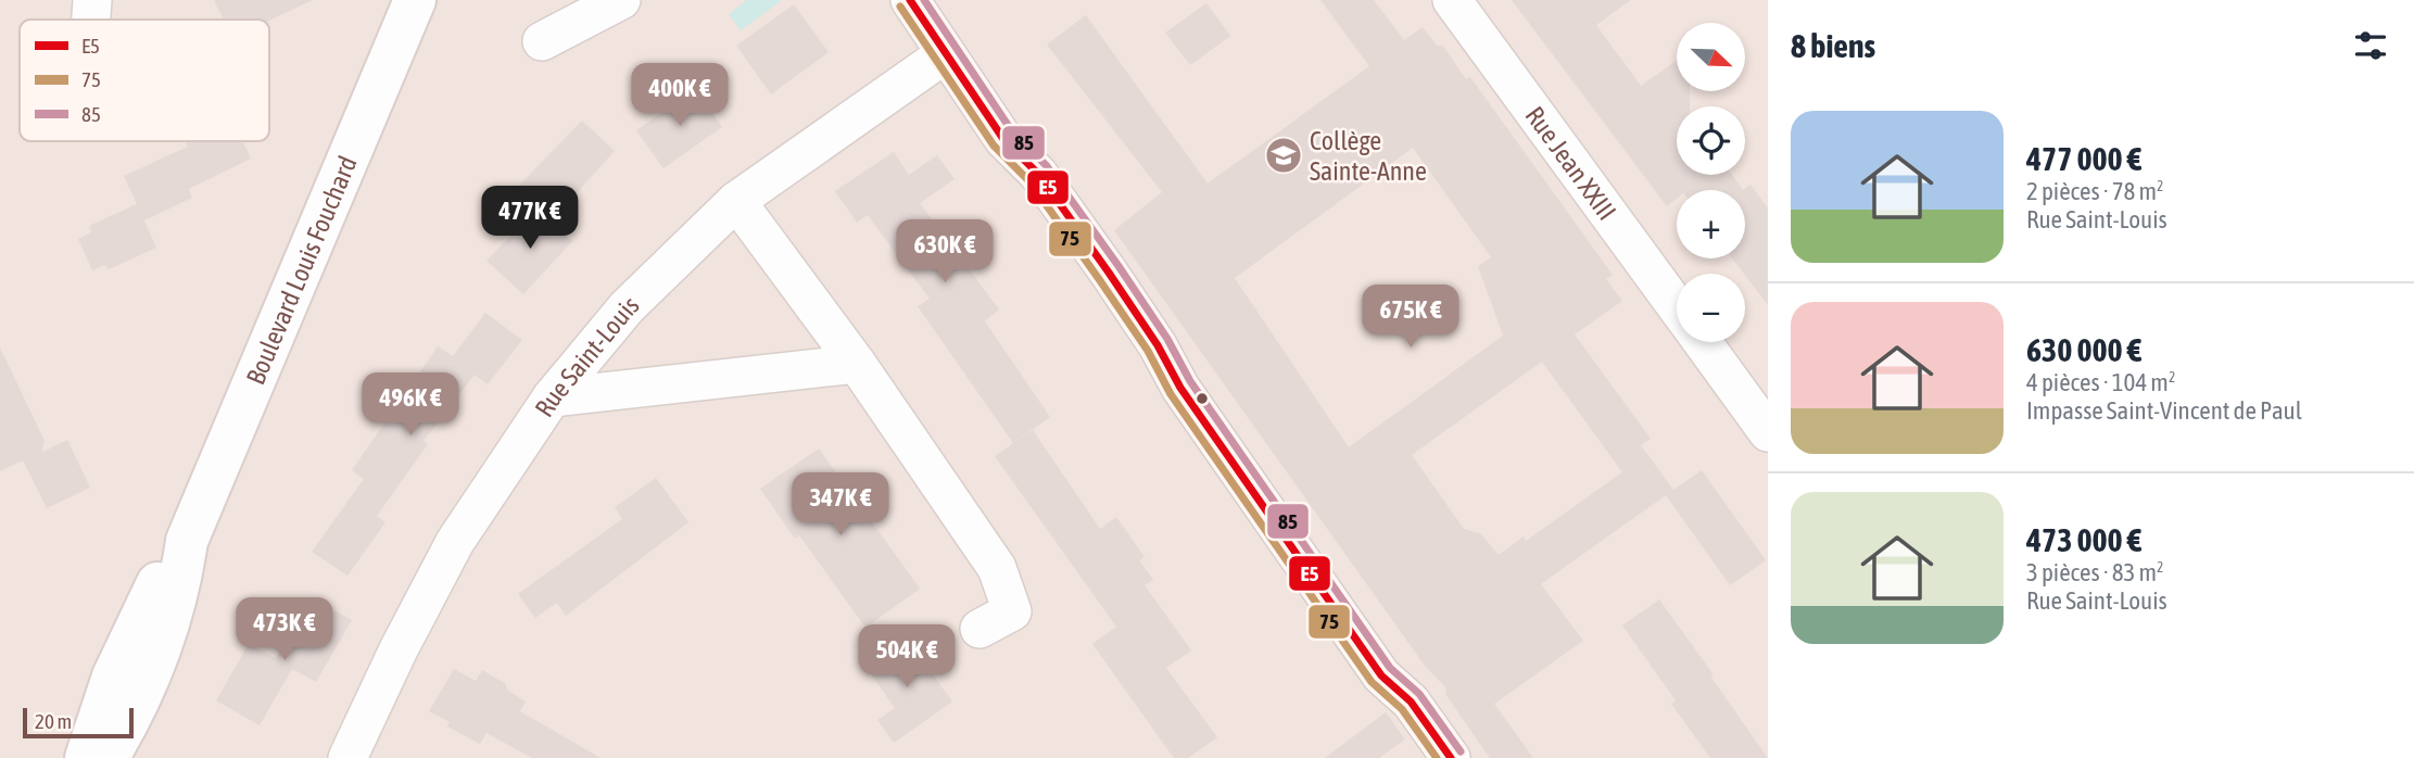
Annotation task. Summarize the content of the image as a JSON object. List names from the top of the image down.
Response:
{
  "streets": {
    "main road": ["Boulevard Louis Fouchard"],
    "street": ["Rue Jean XXIII", "Rue Saint-Louis"]
  },
  "places": {
    "school or university": ["Collège Sainte-Anne"]
  },
  "lines": ["transit line E5", "transit line 85", "transit line 75"],
  "legend": ["E5", "75", "85"],
  "scale_bar": "20 m",
  "north": "bottom right",
  "page": {
    "heading": "8 biens",
    "map_buttons": ["+", "−"],
    "price": [
      "400K €",
      "477K €",
      "630K €",
      "675K €",
      "496K €",
      "347K €",
      "473K €",
      "504K €"
    ],
    "list": [
      {
        "name": "477 000 €",
        "note": "2 pièces · 78 m² · Rue Saint-Louis"
      },
      {
        "name": "630 000 €",
        "note": "4 pièces · 104 m² · Impasse Saint-Vincent de Paul"
      },
      {
        "name": "473 000 €",
        "note": "3 pièces · 83 m² · Rue Saint-Louis"
      }
    ],
    "scale": "20 m"
  }
}
